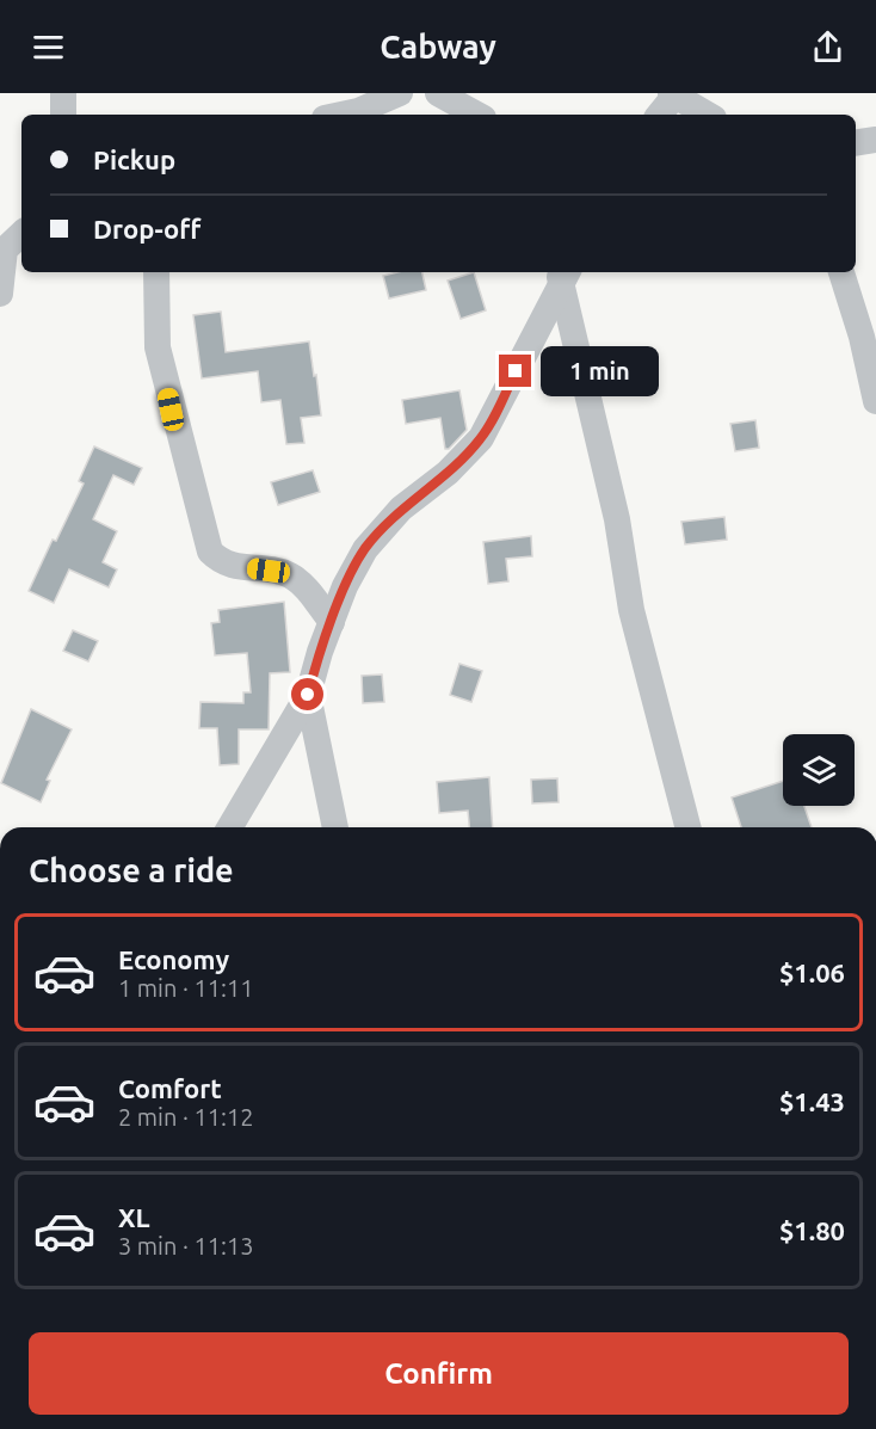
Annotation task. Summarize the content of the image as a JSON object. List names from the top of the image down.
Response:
{
  "page": {
    "header": "Cabway",
    "banner": ["Pickup", "Drop-off"],
    "bubble": "1 min",
    "heading": "Choose a ride",
    "list": [
      {
        "name": "Economy",
        "note": "1 min · 11:11",
        "value": "$1.06"
      },
      {
        "name": "Comfort",
        "note": "2 min · 11:12",
        "value": "$1.43"
      },
      {
        "name": "XL",
        "note": "3 min · 11:13",
        "value": "$1.80"
      }
    ],
    "buttons": "Confirm"
  }
}
